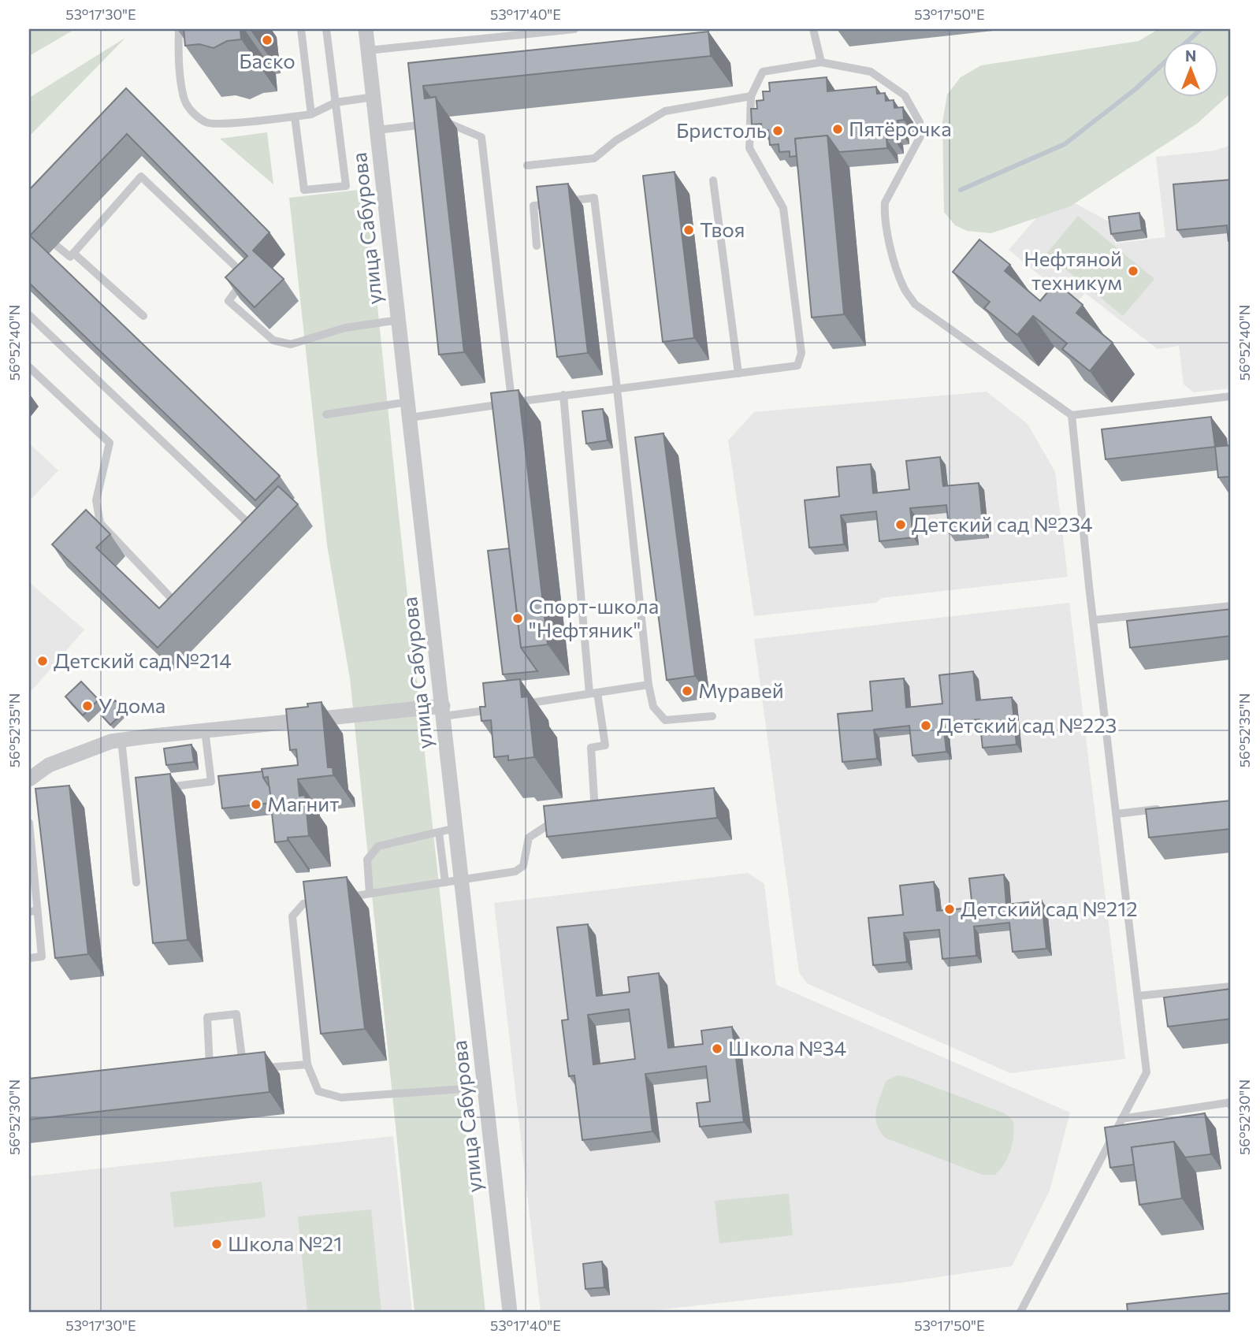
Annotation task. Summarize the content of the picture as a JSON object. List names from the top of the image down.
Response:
{
  "streets": {
    "street": ["улица Сабурова"]
  },
  "places": [
    "Баско",
    "Пятёрочка",
    "Бристоль",
    "Твоя",
    "Нефтяной техникум",
    "Детский сад №234",
    "Спорт-школа \"Нефтяник\"",
    "Детский сад №214",
    "Муравей",
    "У дома",
    "Детский сад №223",
    "Магнит",
    "Детский сад №212",
    "Школа №34",
    "Школа №21"
  ],
  "north": "top",
  "coordinates": [
    "53°17'30\"E",
    "53°17'40\"E",
    "53°17'50\"E",
    "56°52'40\"N",
    "56°52'35\"N",
    "56°52'30\"N"
  ]
}
